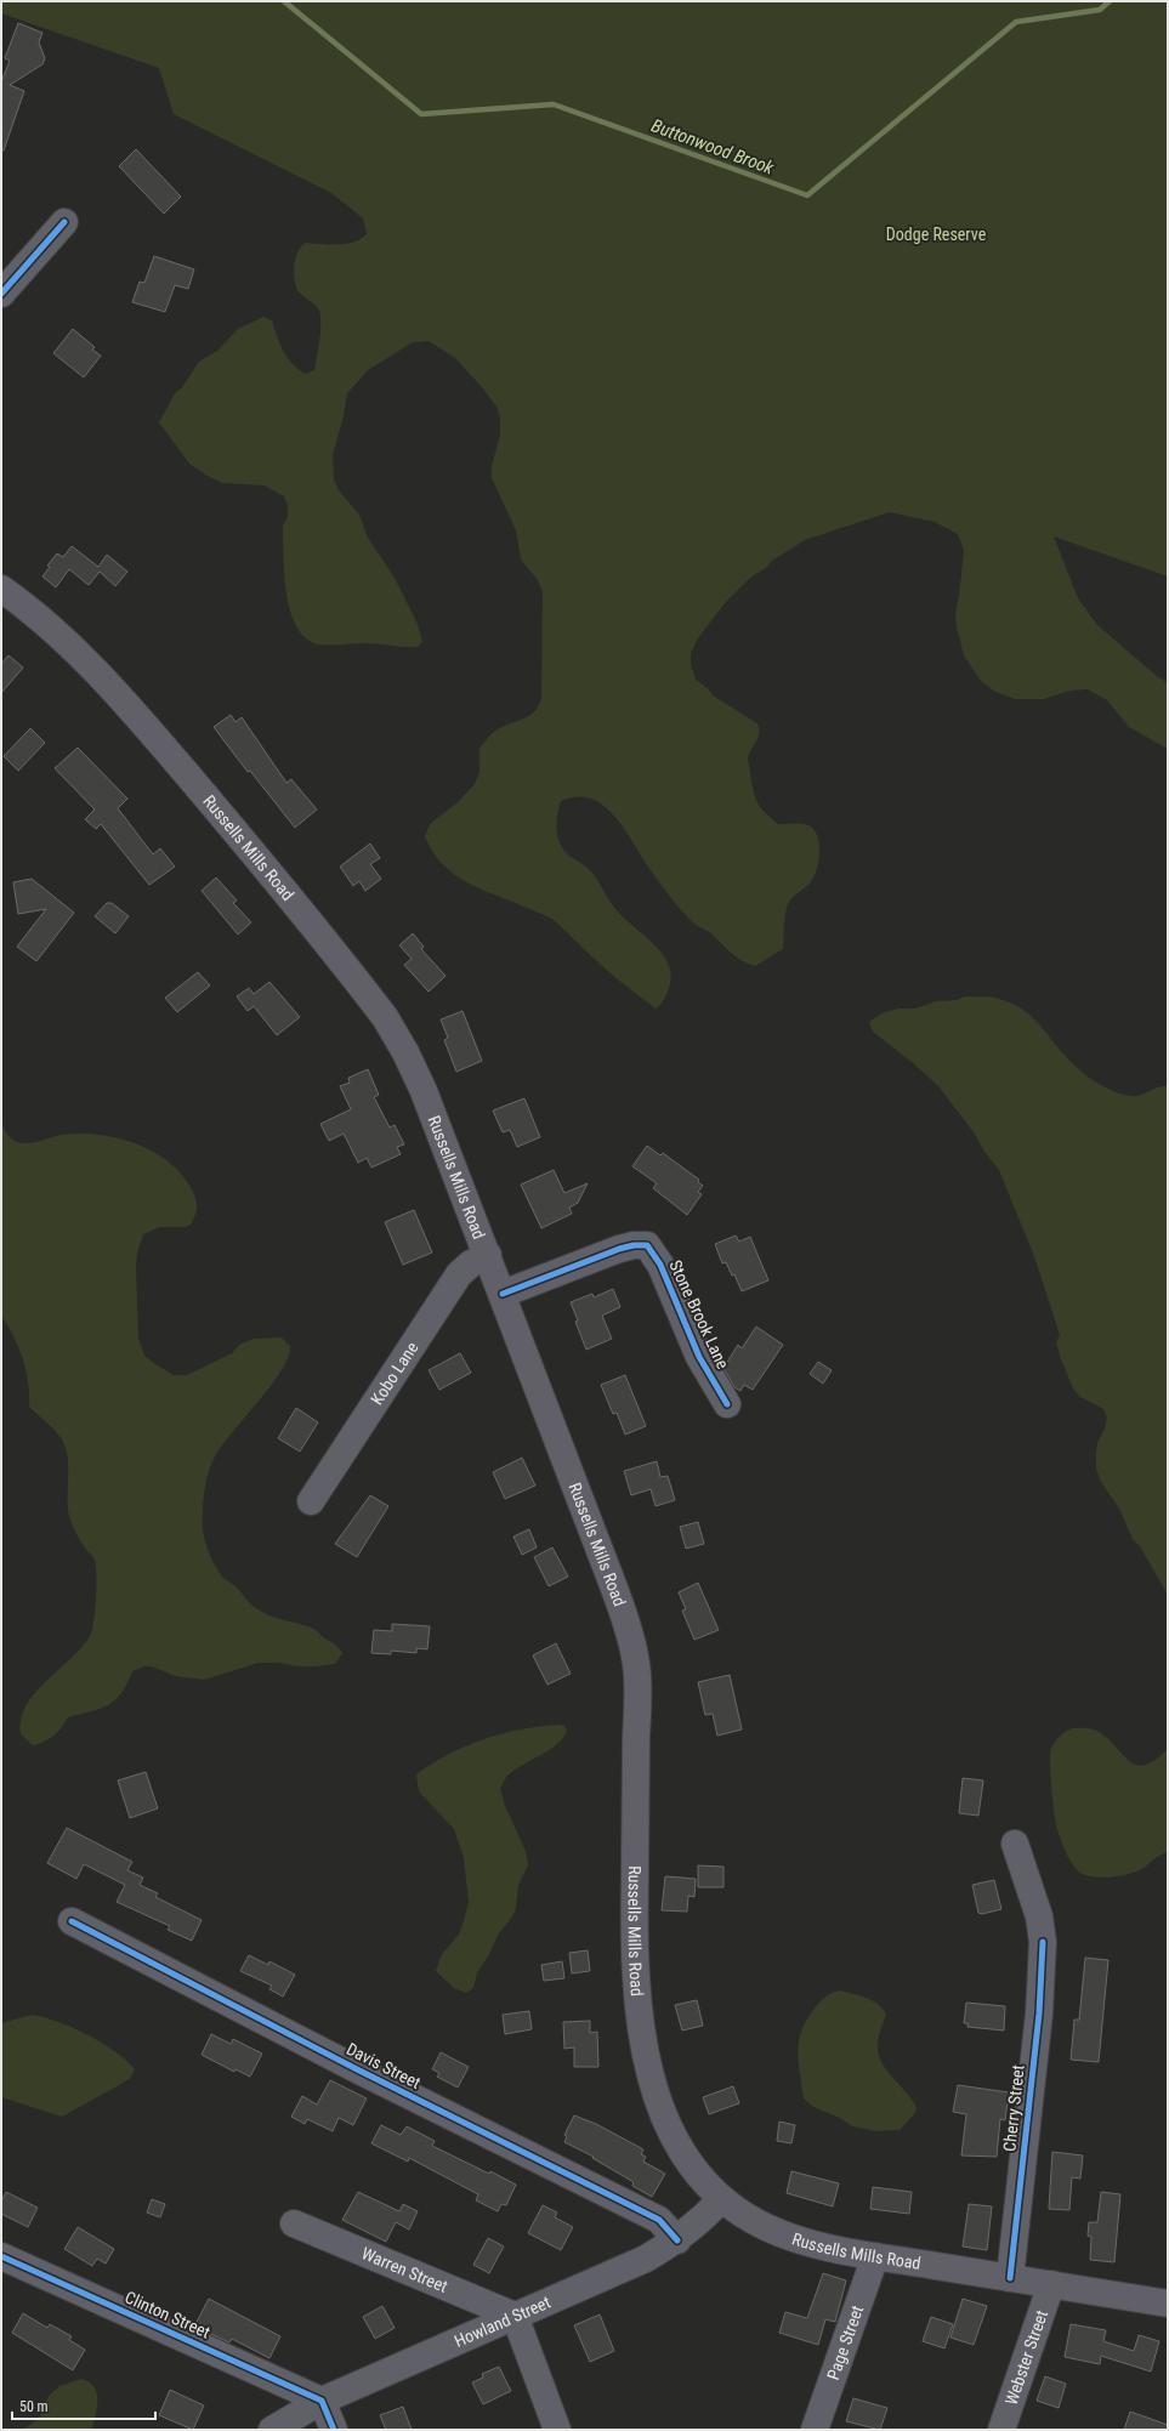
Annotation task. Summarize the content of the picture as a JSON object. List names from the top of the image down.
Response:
{
  "streets": {
    "main road": ["Russells Mills Road"],
    "street": [
      "Stone Brook Lane",
      "Kobo Lane",
      "Davis Street",
      "Cherry Street",
      "Warren Street",
      "Clinton Street",
      "Howland Street",
      "Page Street",
      "Webster Street"
    ]
  },
  "crossings": [
    ["Russells Mills Road", "Stone Brook Lane"],
    ["Russells Mills Road", "Kobo Lane"],
    ["Russells Mills Road", "Cherry Street"],
    ["Russells Mills Road", "Howland Street"],
    ["Russells Mills Road", "Page Street"],
    ["Russells Mills Road", "Webster Street"],
    ["Davis Street", "Howland Street"],
    ["Warren Street", "Howland Street"],
    ["Clinton Street", "Howland Street"]
  ],
  "water": ["Buttonwood Brook"],
  "parks": ["Dodge Reserve"],
  "scale_bar": "50 m"
}
